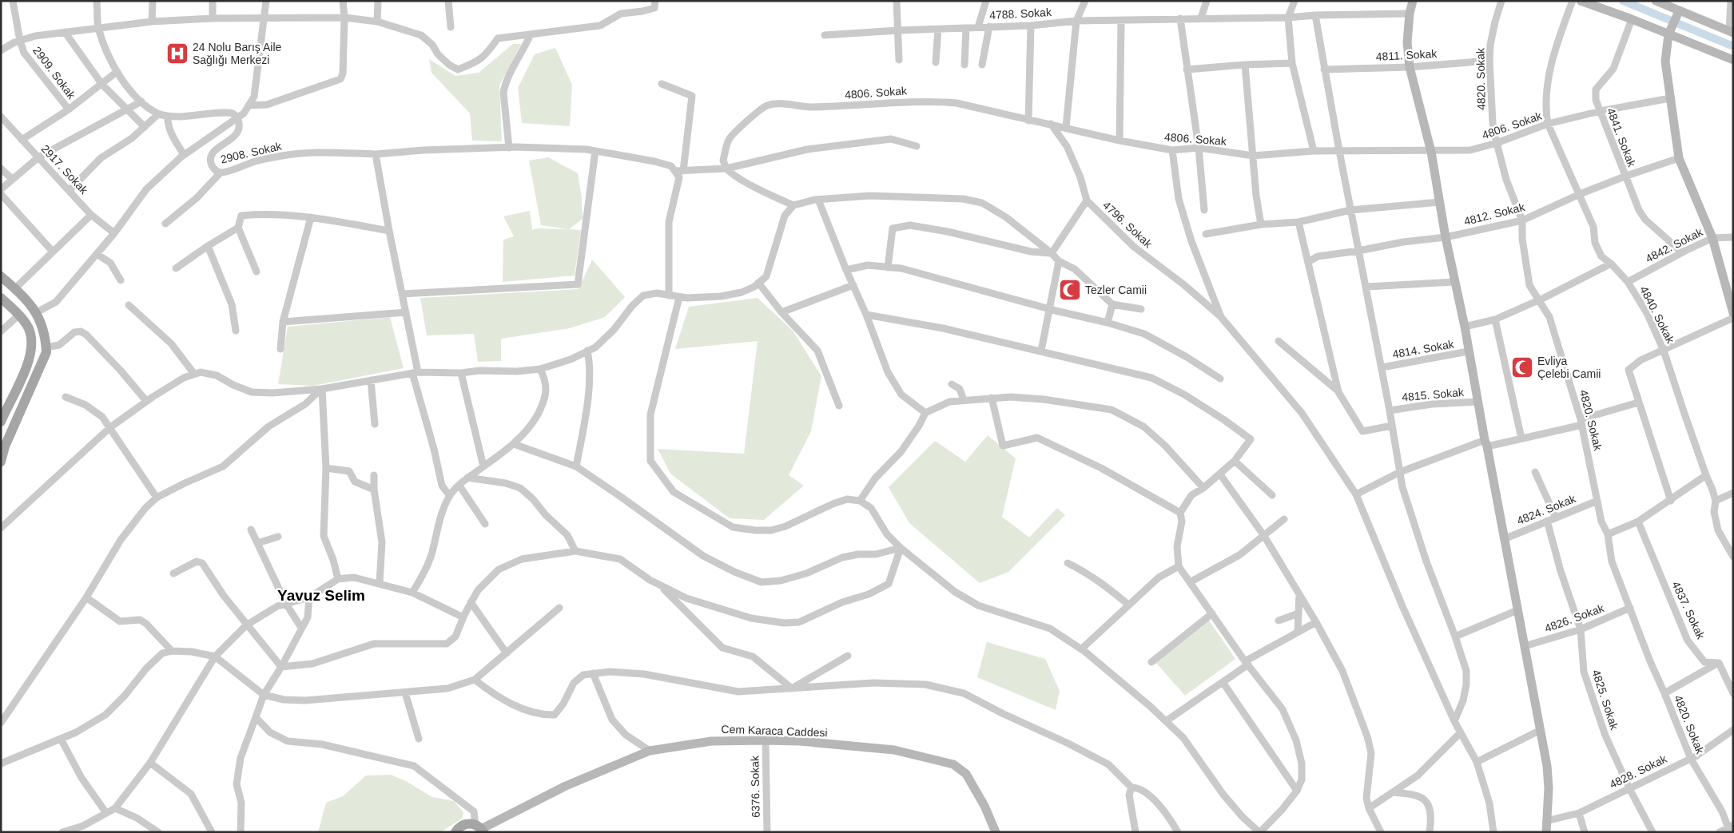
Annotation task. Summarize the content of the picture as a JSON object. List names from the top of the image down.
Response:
{
  "streets": {
    "street": [
      "4788. Sokak",
      "4811. Sokak",
      "2909. Sokak",
      "4820. Sokak",
      "4806. Sokak",
      "4841. Sokak",
      "2908. Sokak",
      "2917. Sokak",
      "4812. Sokak",
      "4796. Sokak",
      "4842. Sokak",
      "4840. Sokak",
      "4814. Sokak",
      "4815. Sokak",
      "4824. Sokak",
      "4837. Sokak",
      "4826. Sokak",
      "4825. Sokak",
      "Cem Karaca Caddesi",
      "4828. Sokak",
      "6376. Sokak"
    ]
  },
  "crossings": [
    ["4811. Sokak", "4820. Sokak"],
    ["4820. Sokak", "4806. Sokak"],
    ["4820. Sokak", "4812. Sokak"],
    ["4820. Sokak", "4824. Sokak"],
    ["4820. Sokak", "4826. Sokak"],
    ["4820. Sokak", "4828. Sokak"],
    ["4806. Sokak", "4841. Sokak"],
    ["4806. Sokak", "4796. Sokak"],
    ["4806. Sokak", "4840. Sokak"],
    ["4841. Sokak", "4812. Sokak"],
    ["4841. Sokak", "4842. Sokak"],
    ["4812. Sokak", "4840. Sokak"],
    ["4842. Sokak", "4840. Sokak"],
    ["4824. Sokak", "4825. Sokak"],
    ["4826. Sokak", "4825. Sokak"],
    ["4825. Sokak", "4828. Sokak"],
    ["Cem Karaca Caddesi", "6376. Sokak"]
  ],
  "districts": ["Yavuz Selim"],
  "places": {
    "hospital": ["24 Nolu Barış Aile Sağlığı Merkezi"],
    "mosque": ["Tezler Camii", "Evliya Çelebi Camii"]
  }
}
